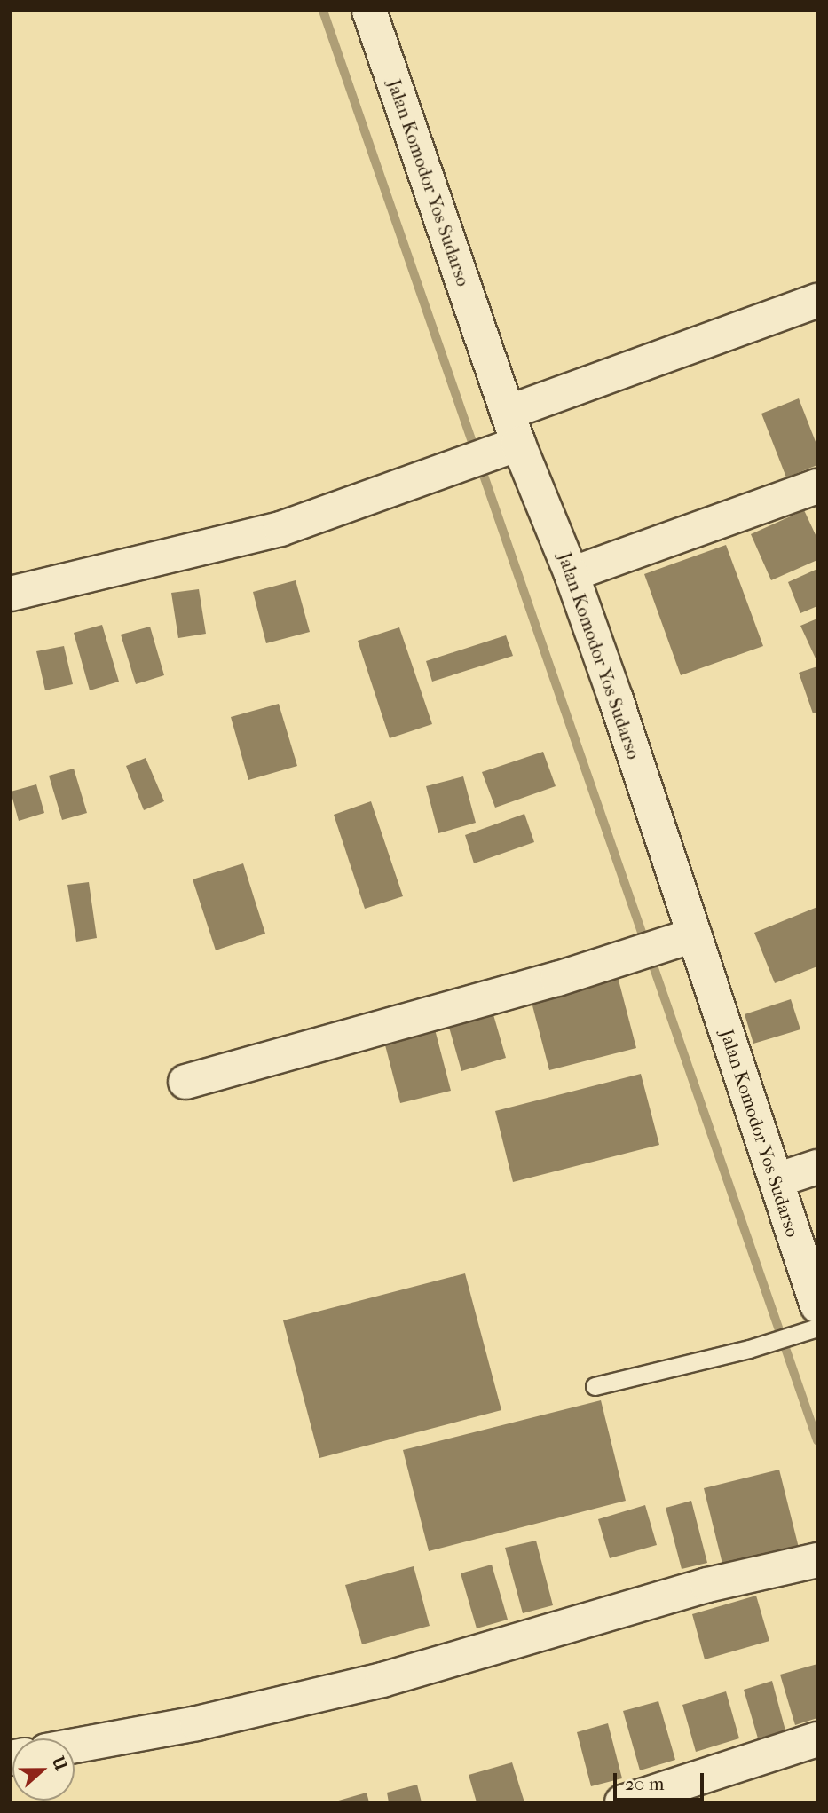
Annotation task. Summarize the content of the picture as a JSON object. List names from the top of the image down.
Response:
{
  "streets": {
    "street": ["Jalan Komodor Yos Sudarso"]
  },
  "scale_bar": "20 m",
  "north": "right"
}
